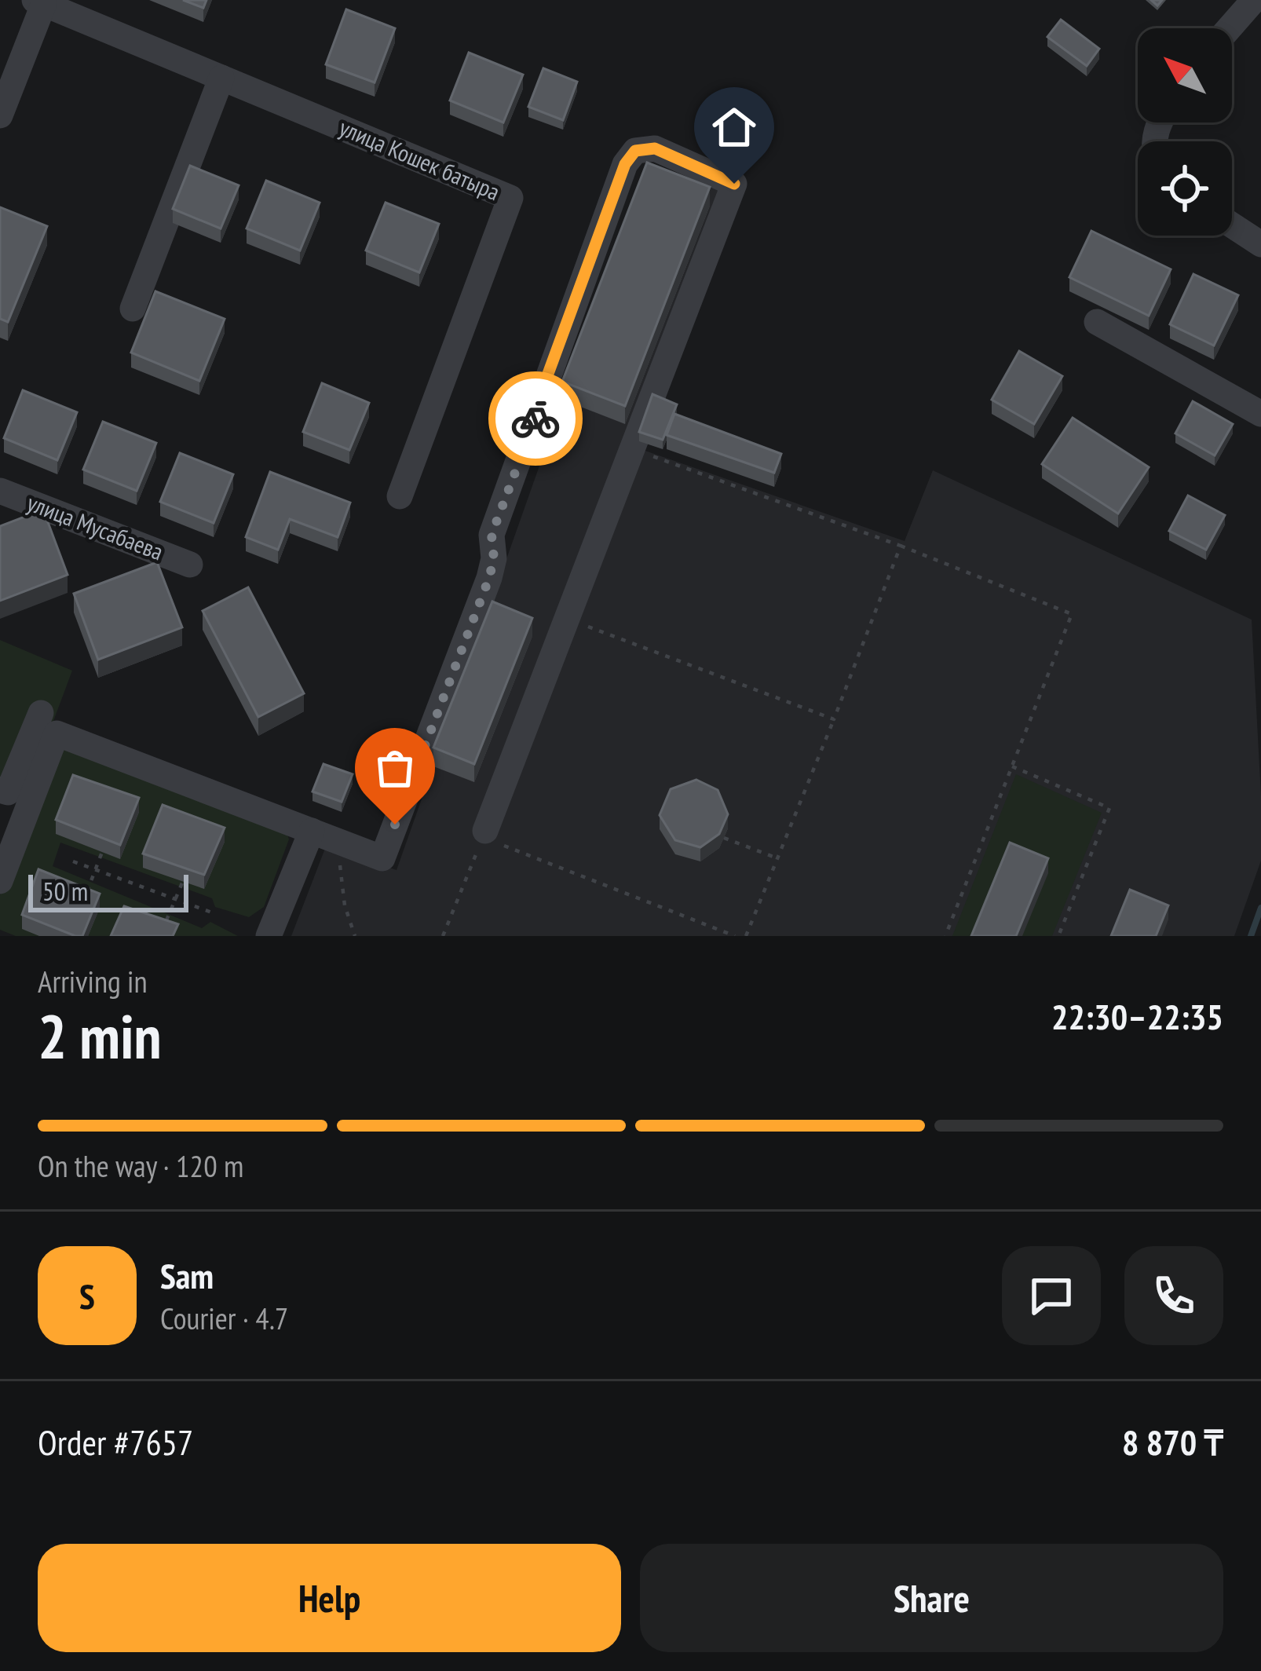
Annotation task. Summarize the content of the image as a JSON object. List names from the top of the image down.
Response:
{
  "streets": {
    "street": ["улица Кошек батыра", "улица Мусабаева"]
  },
  "scale_bar": "50 m",
  "north": "top left",
  "page": {
    "scale": "50 m",
    "heading": ["2 min", "Arriving in", "22:30–22:35"],
    "panel": [
      "Sam",
      "Courier · 4.7",
      "Order #7657",
      "8 870 ₸"
    ],
    "bar": "On the way · 120 m",
    "round": "S",
    "buttons": ["Help", "Share"]
  }
}
